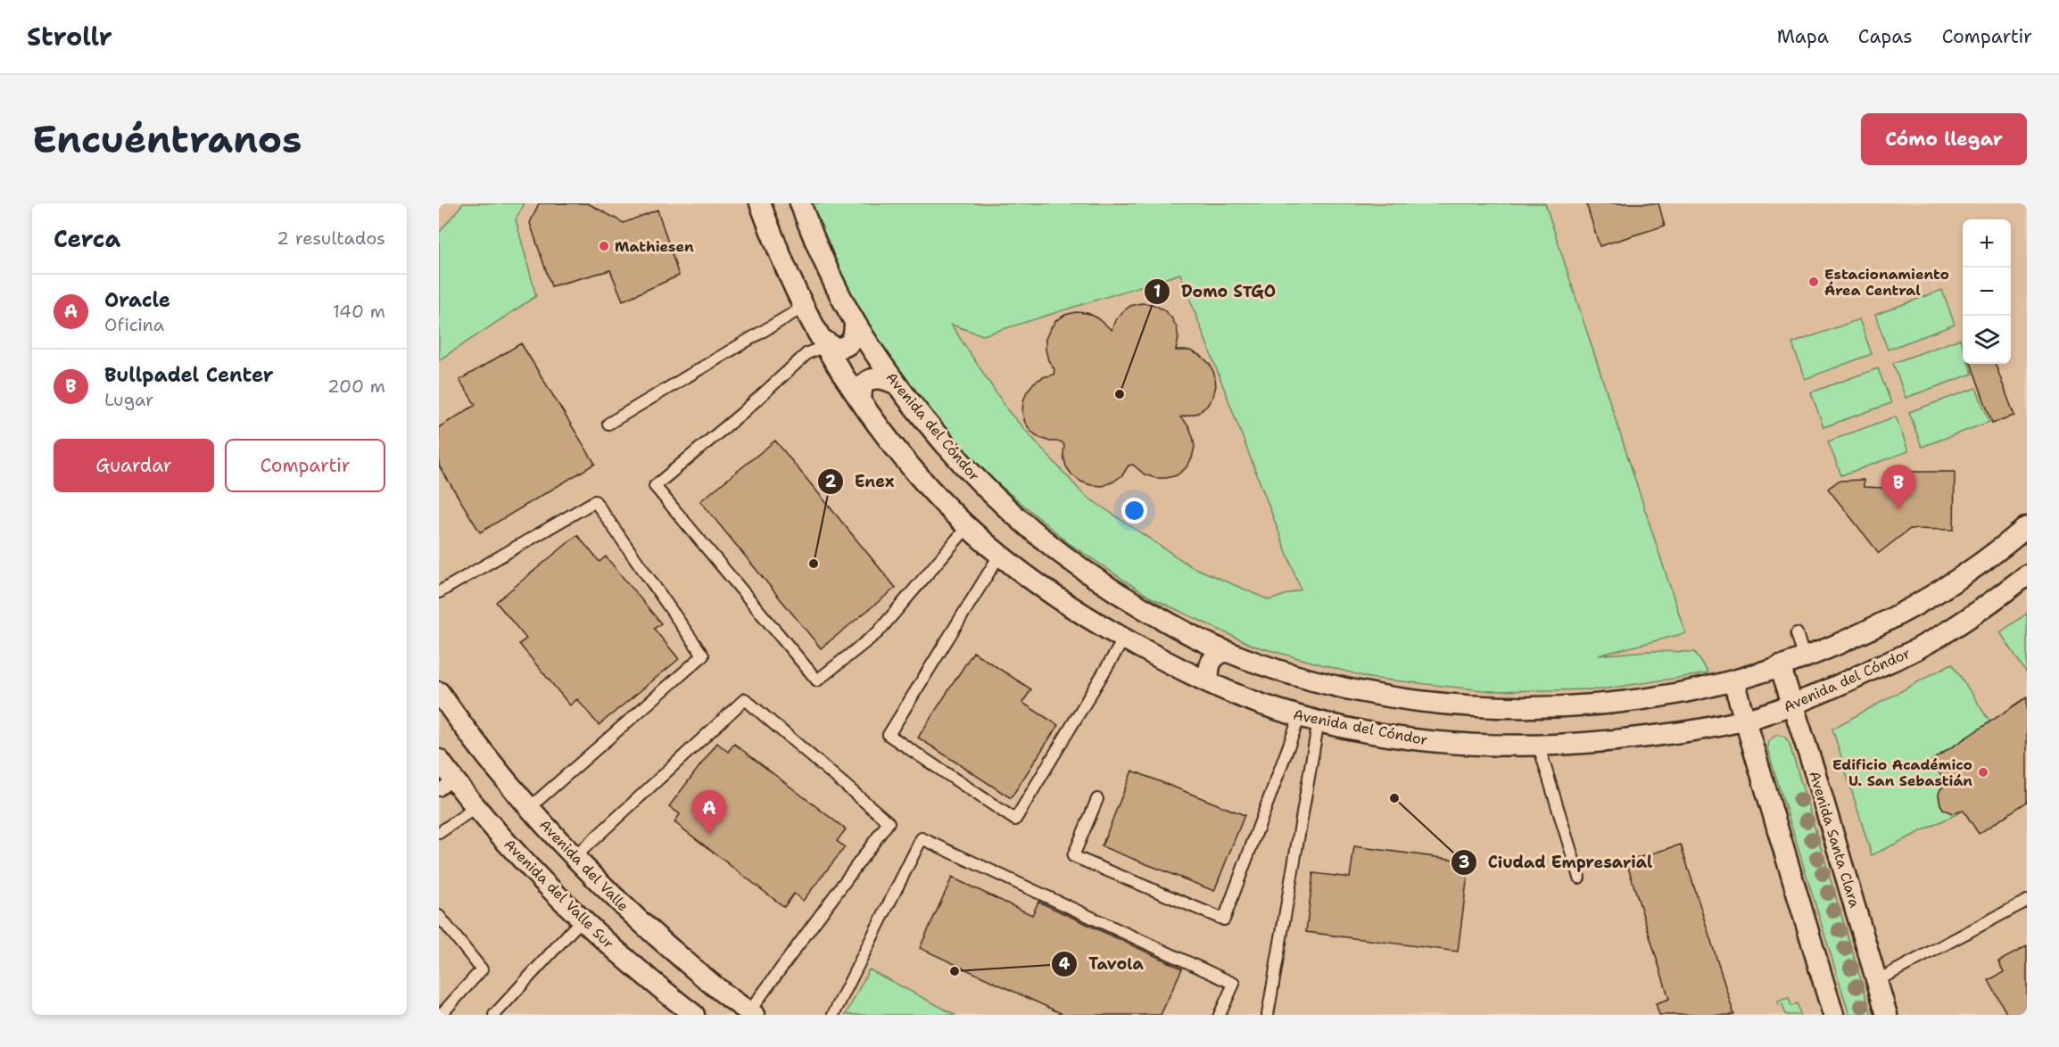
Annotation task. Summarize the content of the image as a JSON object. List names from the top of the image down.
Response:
{
  "streets": {
    "street": [
      "Avenida del Cóndor",
      "Avenida Santa Clara",
      "Avenida del Valle",
      "Avenida del Valle Sur"
    ]
  },
  "crossings": [
    ["Avenida del Cóndor", "Avenida Santa Clara"]
  ],
  "places": [
    "Mathiesen",
    "Estacionamiento Área Central",
    "Domo STGO",
    "Enex",
    "Edificio Académico U. San Sebastián",
    "Ciudad Empresarial",
    "Tavola"
  ],
  "page": {
    "header": "Strollr",
    "nav": ["Mapa", "Capas", "Compartir"],
    "buttons": [
      "Cómo llegar",
      ["Guardar", "Compartir"]
    ],
    "title": "Encuéntranos",
    "heading": ["Cerca", "2 resultados"],
    "map_buttons": ["+", "−"],
    "list": [
      {
        "mark": "A",
        "name": "Oracle",
        "note": "Oficina",
        "value": "140 m"
      },
      {
        "mark": "B",
        "name": "Bullpadel Center",
        "note": "Lugar",
        "value": "200 m"
      }
    ],
    "pins": ["B", "A"]
  }
}
